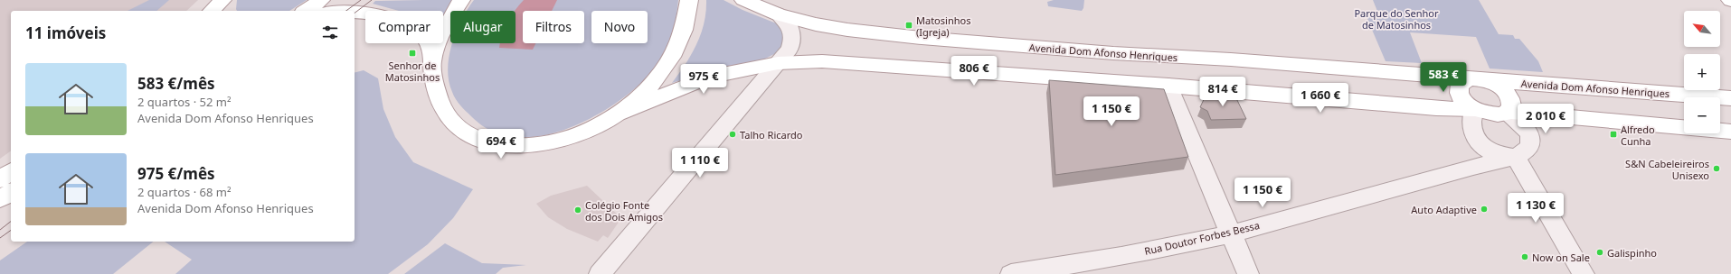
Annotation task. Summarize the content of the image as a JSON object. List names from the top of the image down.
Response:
{
  "streets": {
    "main road": ["Avenida Dom Afonso Henriques"],
    "street": ["Rua Doutor Forbes Bessa"]
  },
  "parks": ["Parque do Senhor de Matosinhos"],
  "places": {
    "transit": ["Matosinhos (Igreja)", "Senhor de Matosinhos", "Alfredo Cunha"],
    "other": [
      "Talho Ricardo",
      "S&N Cabeleireiros Unisexo",
      "Auto Adaptive",
      "Colégio Fonte dos Dois Amigos",
      "Galispinho",
      "Now on Sale"
    ]
  },
  "north": "top left",
  "page": {
    "map_buttons": ["+", "−"],
    "chip": [
      "Comprar",
      "Alugar",
      "Filtros",
      "Novo"
    ],
    "heading": "11 imóveis",
    "list": [
      {
        "name": "583 €/mês",
        "note": "2 quartos · 52 m² · Avenida Dom Afonso Henriques"
      },
      {
        "name": "975 €/mês",
        "note": "2 quartos · 68 m² · Avenida Dom Afonso Henriques"
      }
    ],
    "price": [
      "806 €",
      "583 €",
      "975 €",
      "814 €",
      "1 660 €",
      "1 150 €",
      "2 010 €",
      "694 €",
      "1 110 €",
      "1 150 €",
      "1 130 €"
    ]
  }
}
